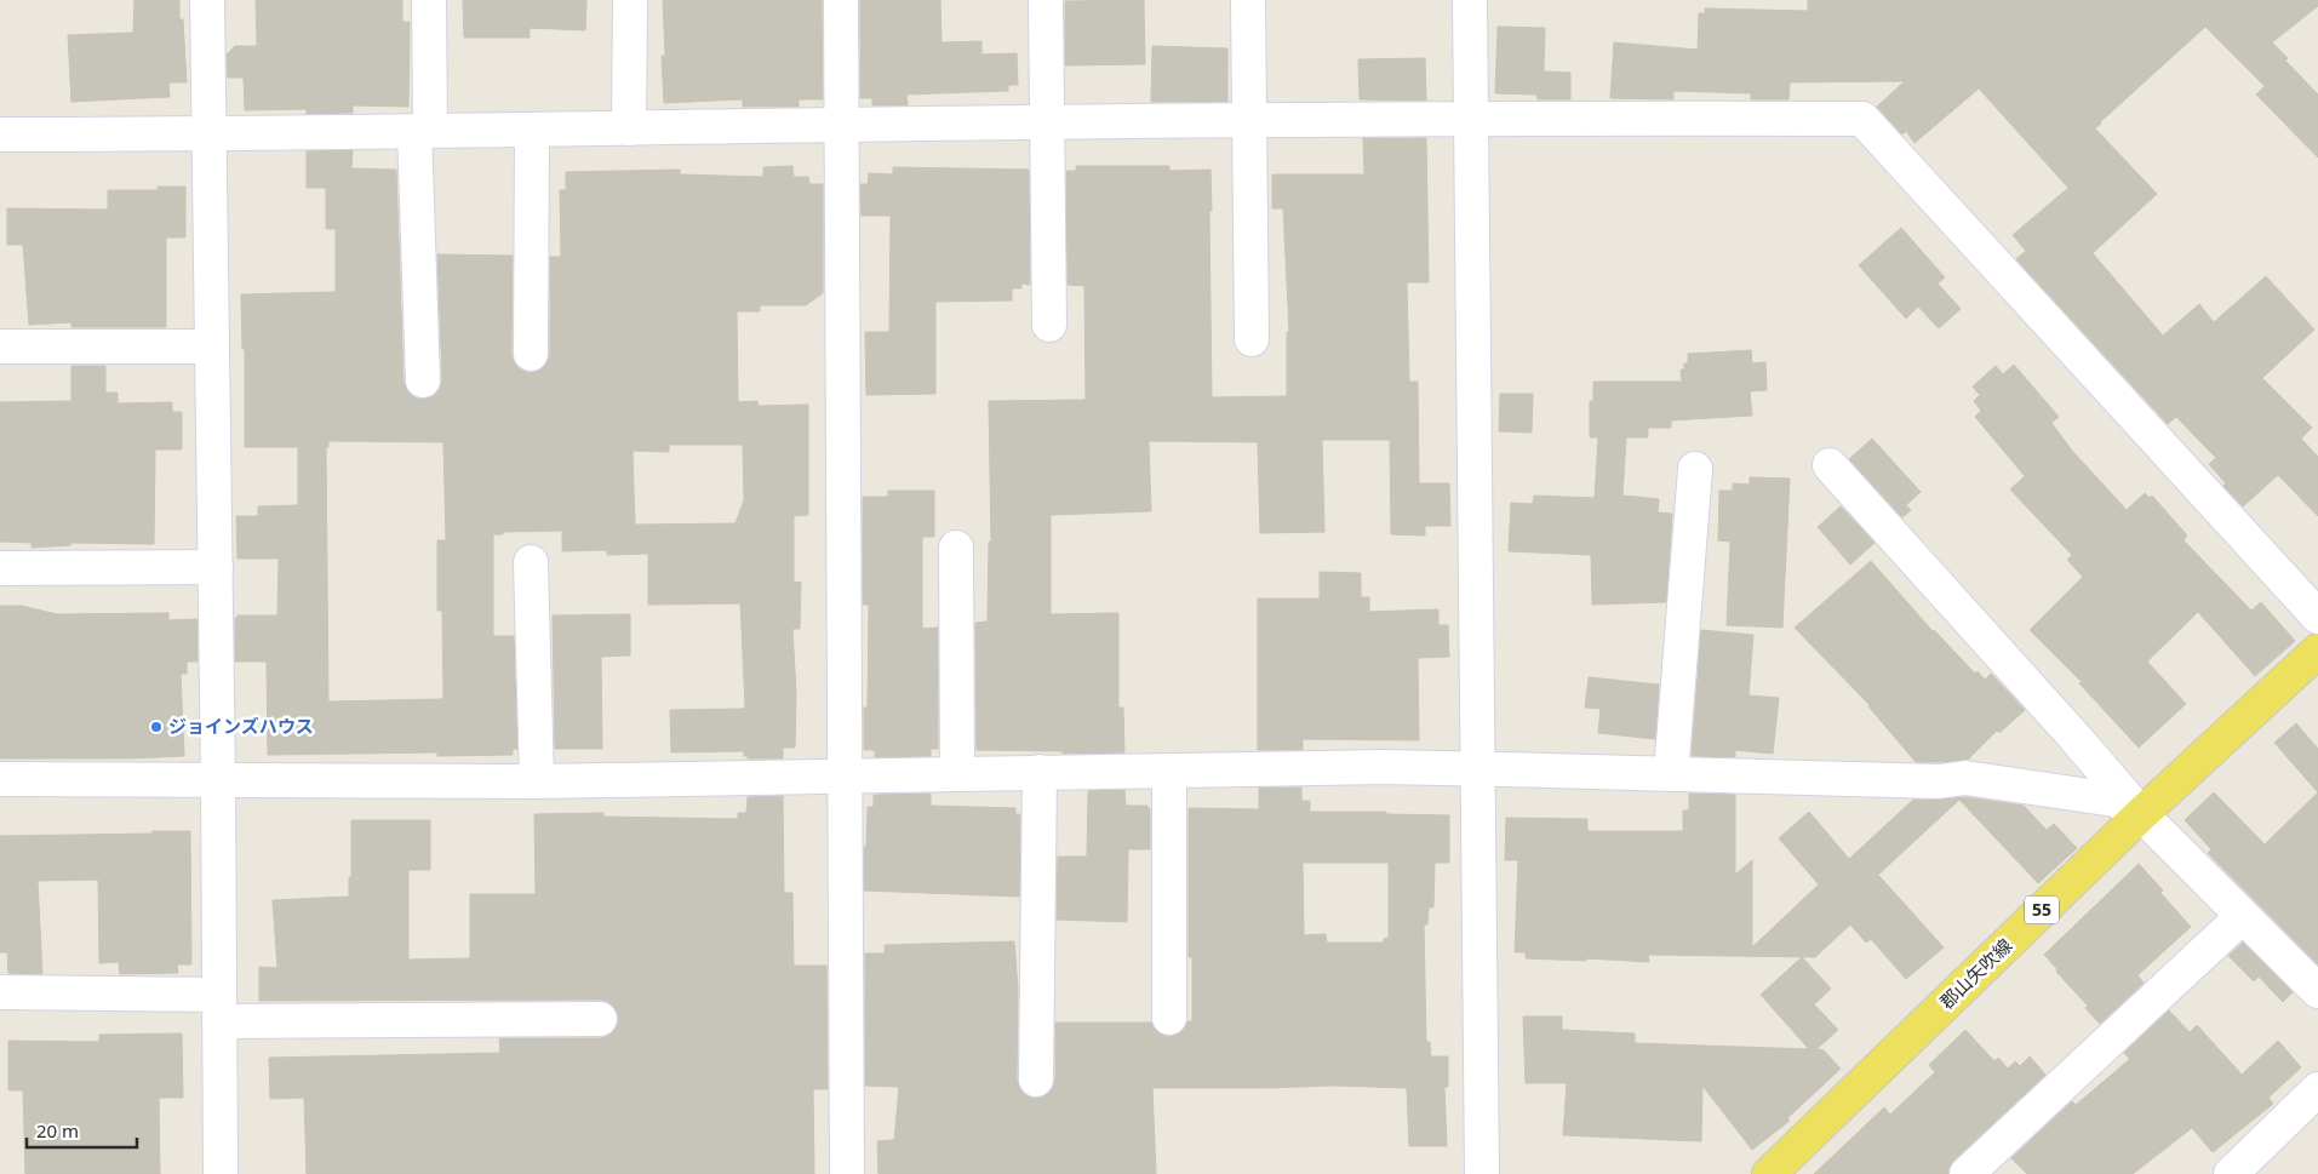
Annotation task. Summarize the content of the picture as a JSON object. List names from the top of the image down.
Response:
{
  "streets": {
    "main road": ["55", "郡山矢吹線"]
  },
  "places": ["ジョインズハウス"],
  "scale_bar": "20 m"
}
